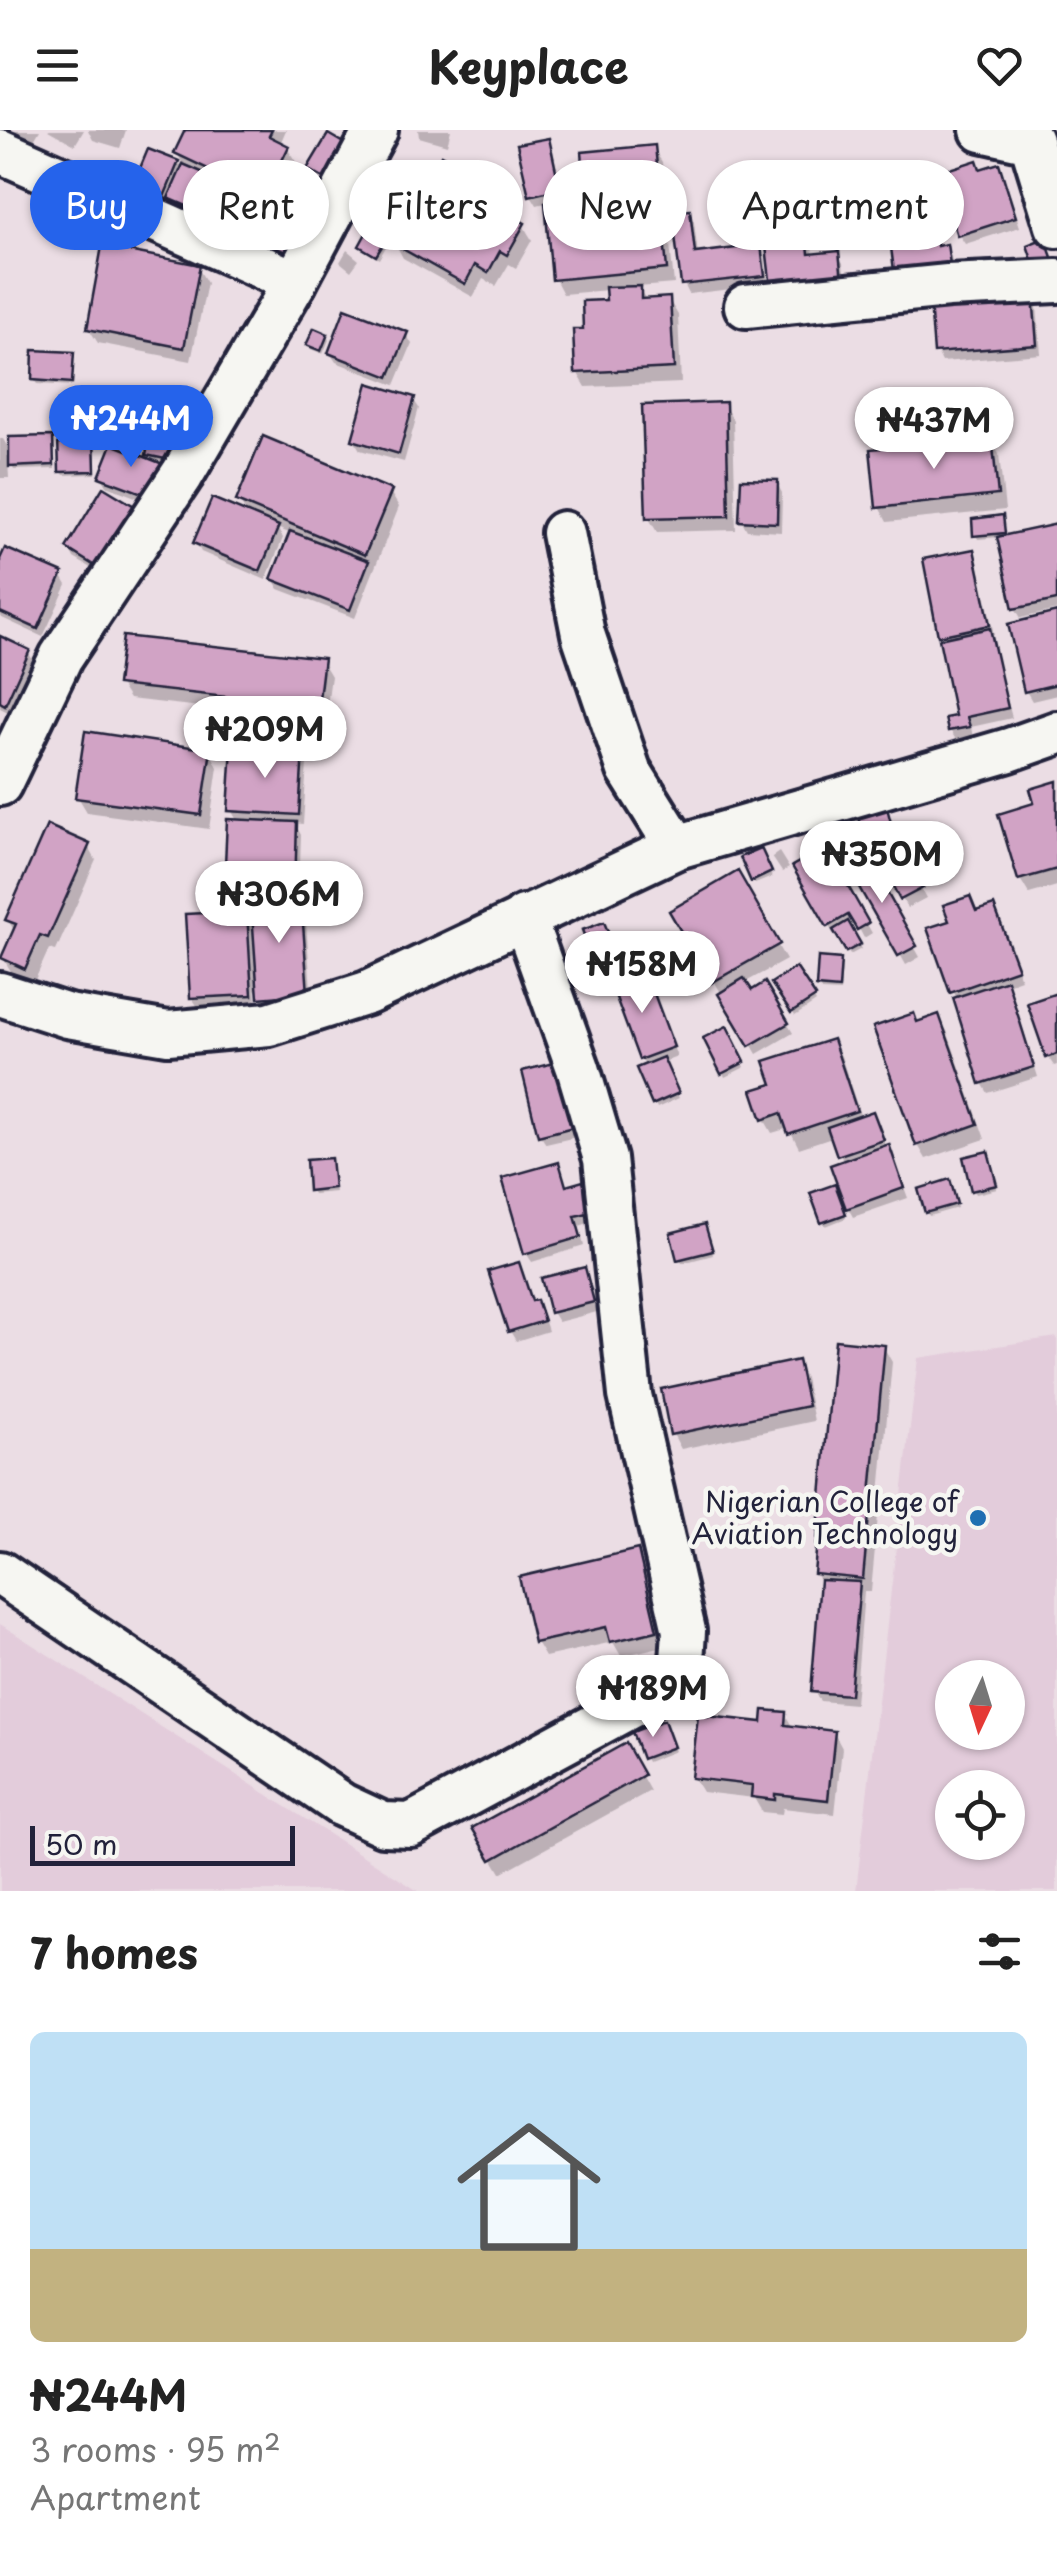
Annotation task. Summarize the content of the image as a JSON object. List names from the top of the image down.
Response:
{
  "places": ["Nigerian College of Aviation Technology"],
  "scale_bar": "50 m",
  "north": "bottom",
  "page": {
    "header": "Keyplace",
    "chip": [
      "Buy",
      "Rent",
      "Filters",
      "New",
      "Apartment"
    ],
    "price": [
      "₦244M",
      "₦437M",
      "₦209M",
      "₦350M",
      "₦306M",
      "₦158M",
      "₦189M"
    ],
    "scale": "50 m",
    "heading": "7 homes",
    "list": [
      {
        "name": "₦244M",
        "note": "3 rooms · 95 m² · Apartment"
      }
    ]
  }
}
